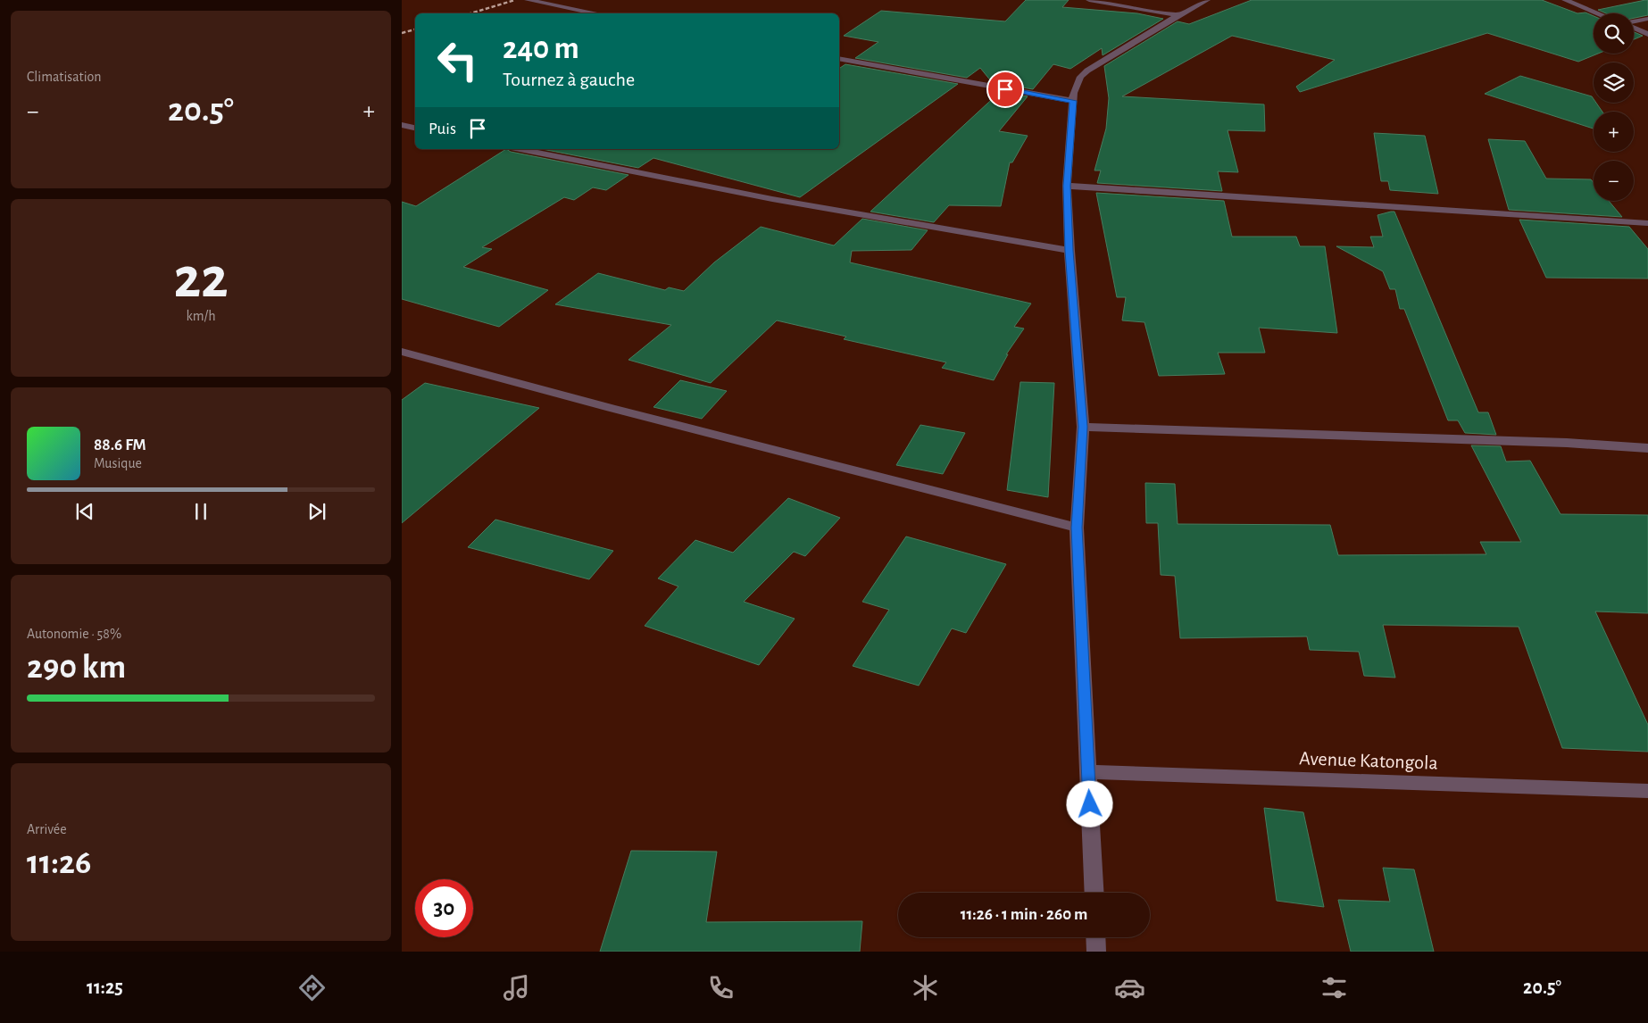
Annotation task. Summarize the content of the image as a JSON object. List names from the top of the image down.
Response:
{
  "streets": {
    "street": ["Avenue Katongola"]
  },
  "page": {
    "tile": [
      "Climatisation",
      ["22", "km/h"],
      ["Autonomie · 58%", "290 km"],
      ["Arrivée", "11:26"]
    ],
    "map_buttons": ["+", "−"],
    "turn": ["240 m", "Tournez à gauche"],
    "heat": ["−", "20.5°", "+"],
    "then": "Puis",
    "song": ["88.6 FM", "Musique"],
    "limit": "30",
    "trip": "11:26 · 1 min · 260 m",
    "tabs": ["11:25", "20.5°"]
  }
}
